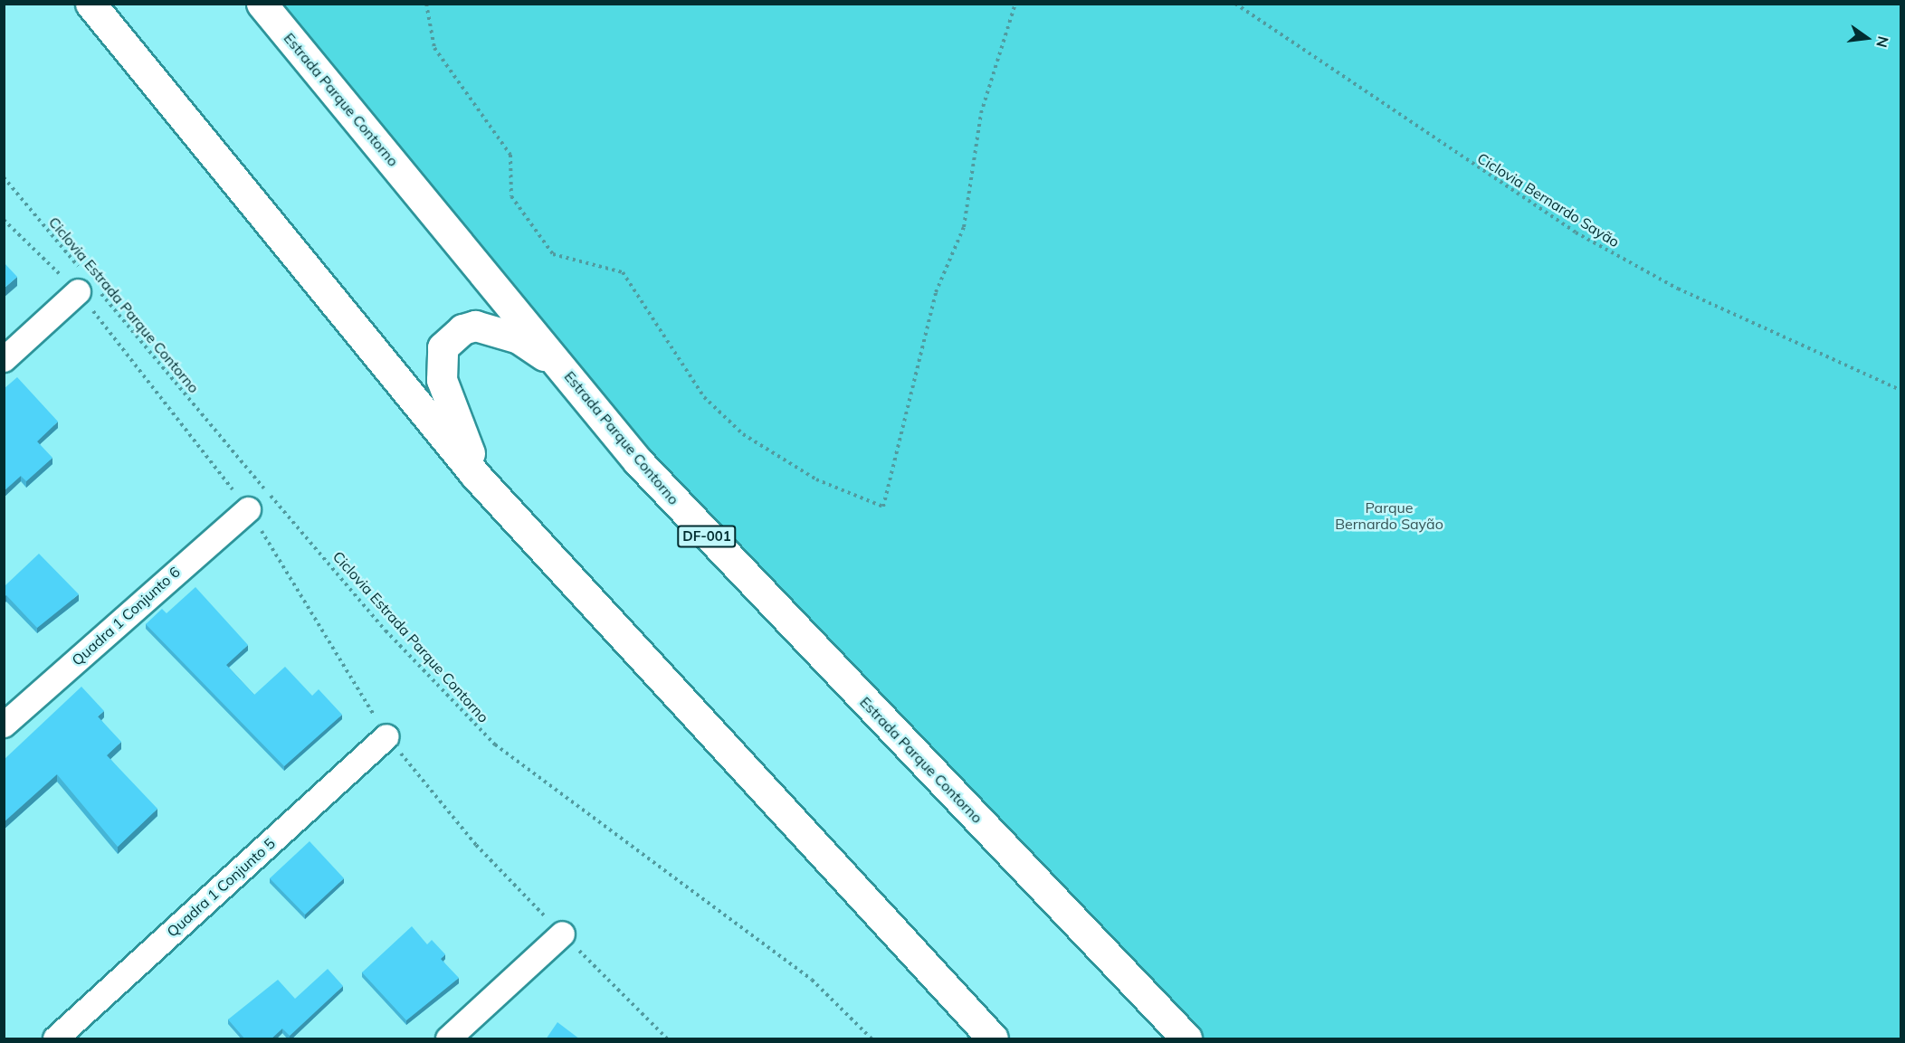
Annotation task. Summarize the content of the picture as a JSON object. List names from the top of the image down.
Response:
{
  "streets": {
    "main road": ["Estrada Parque Contorno", "DF-001"],
    "street": ["Quadra 1 Conjunto 6", "Quadra 1 Conjunto 5"],
    "path": ["Ciclovia Bernardo Sayão", "Ciclovia Estrada Parque Contorno"]
  },
  "parks": ["Parque Bernardo Sayão"],
  "north": "right"
}
